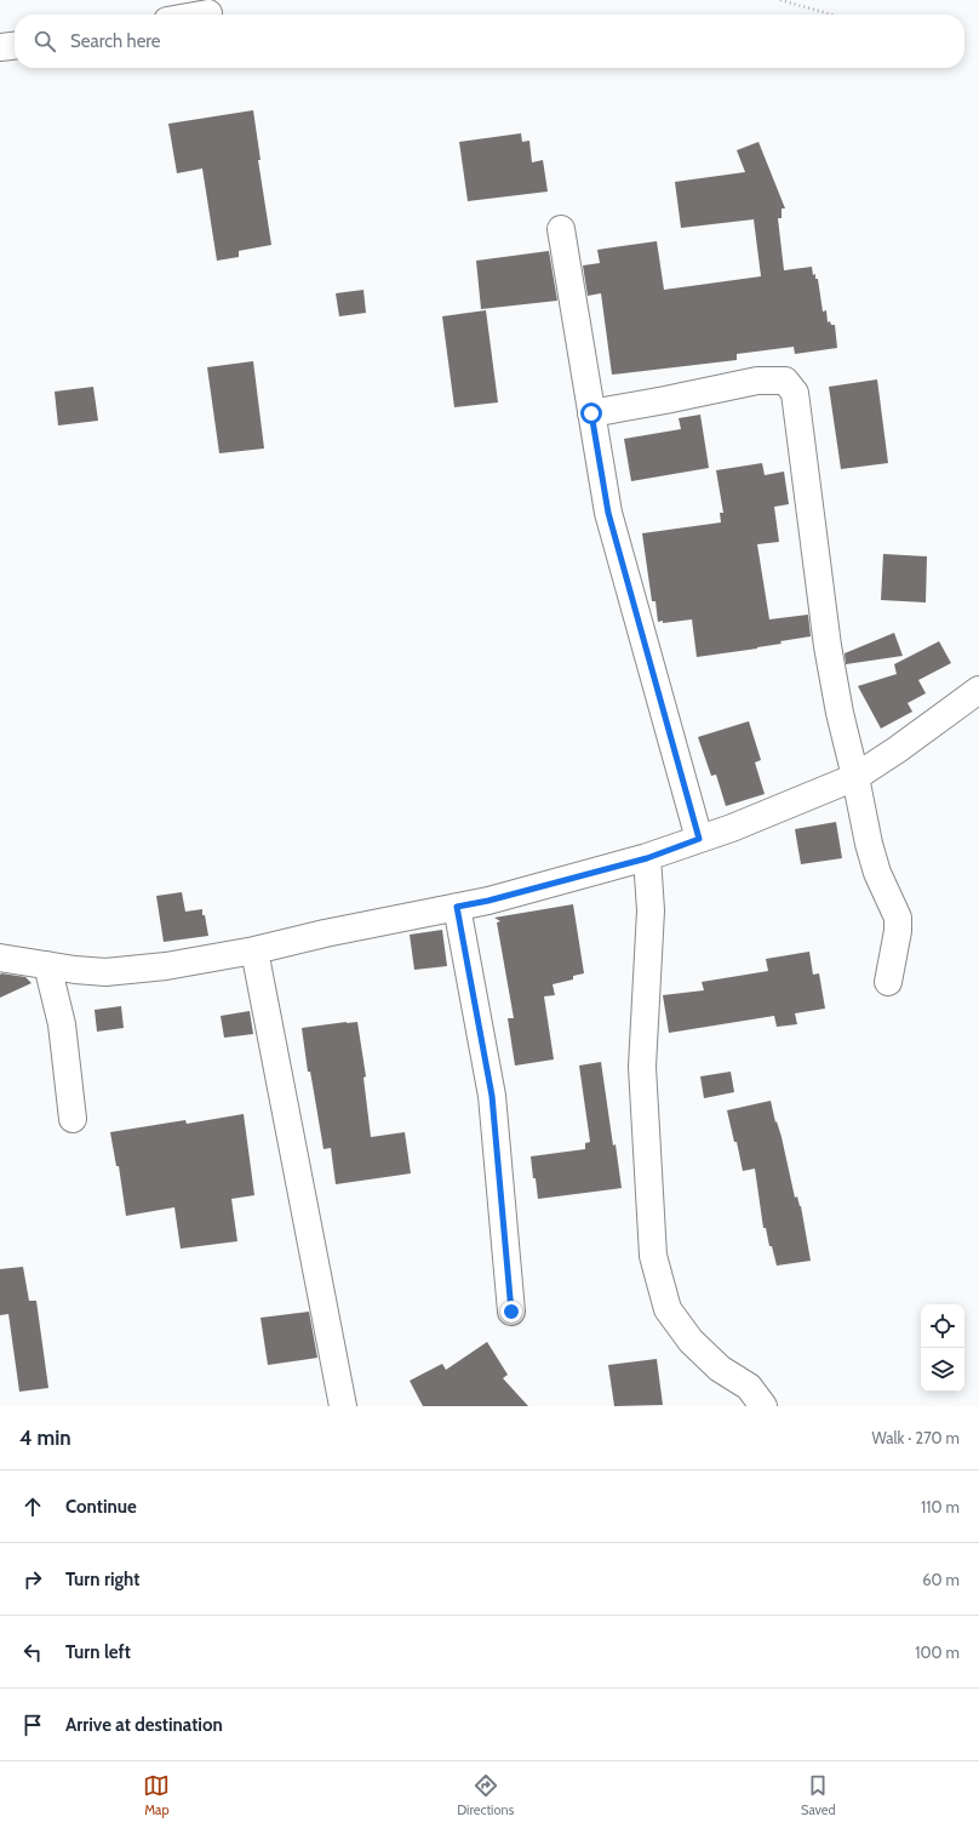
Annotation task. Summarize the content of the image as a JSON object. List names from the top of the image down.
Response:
{
  "page": {
    "search": "Search here",
    "heading": ["4 min", "Walk · 270 m"],
    "list": [
      ["Continue", "110 m"],
      ["Turn right", "60 m"],
      ["Turn left", "100 m"],
      "Arrive at destination"
    ],
    "nav": ["Map", "Directions", "Saved"]
  }
}
